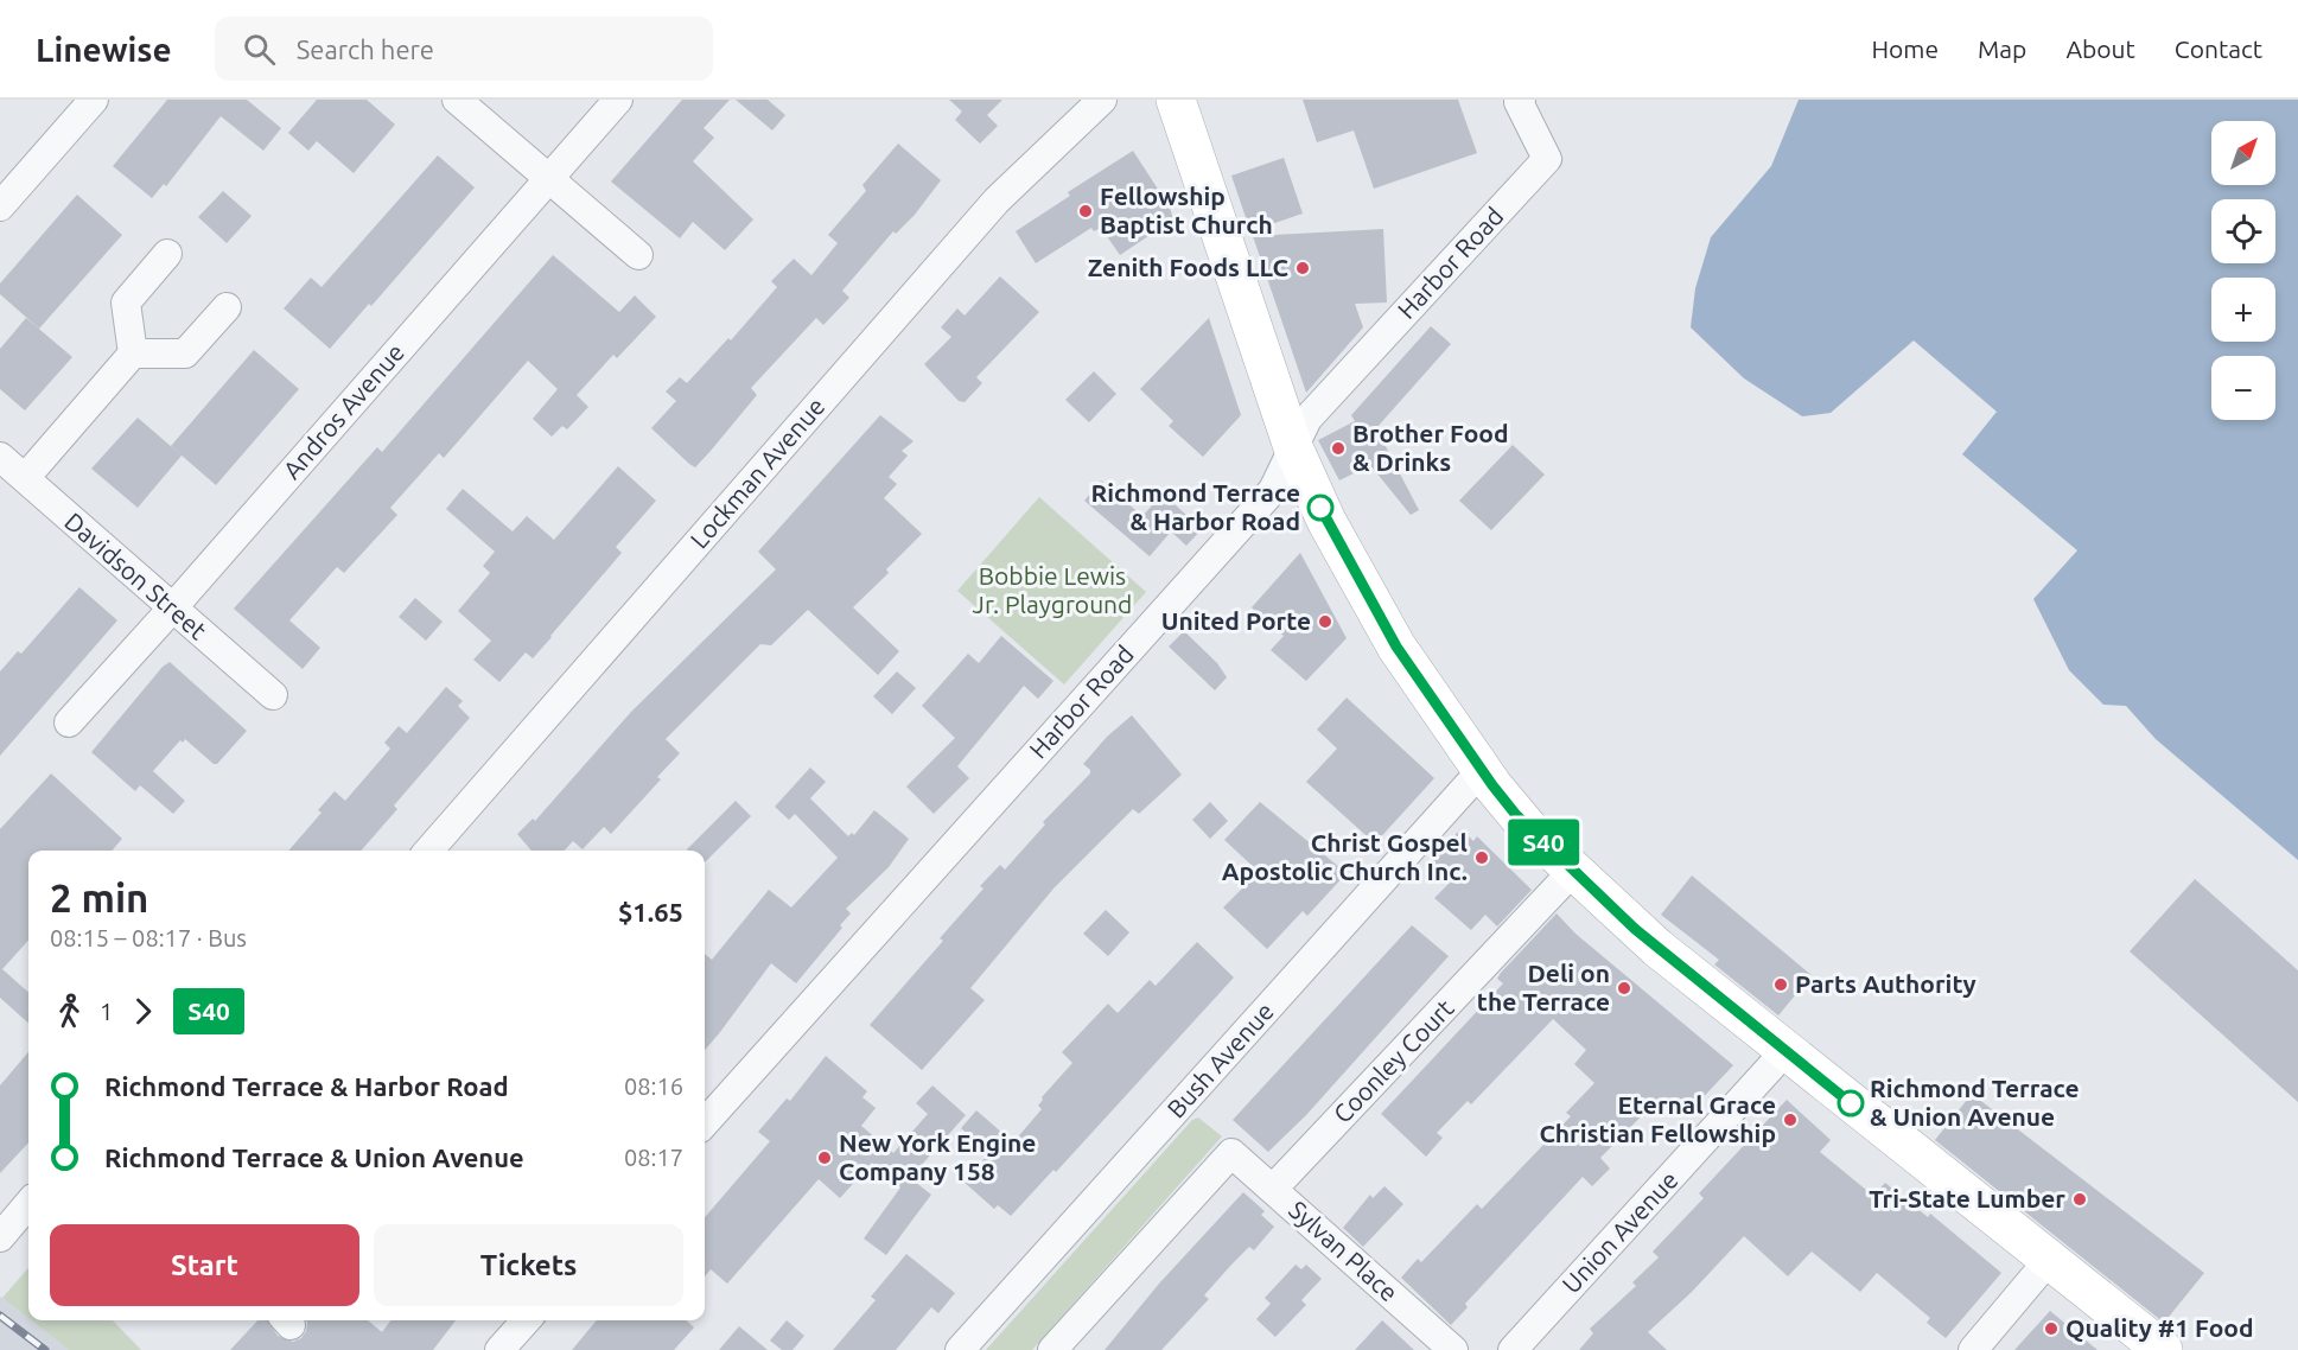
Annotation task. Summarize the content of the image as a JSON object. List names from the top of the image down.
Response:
{
  "streets": {
    "street": [
      "Harbor Road",
      "Andros Avenue",
      "Lockman Avenue",
      "Davidson Street",
      "Bush Avenue",
      "Coonley Court",
      "Union Avenue",
      "Sylvan Place"
    ]
  },
  "crossings": [
    ["Andros Avenue", "Davidson Street"],
    ["Coonley Court", "Sylvan Place"]
  ],
  "parks": ["Bobbie Lewis Jr. Playground"],
  "places": [
    "Fellowship Baptist Church",
    "Zenith Foods LLC",
    "Brother Food & Drinks",
    "Richmond Terrace & Harbor Road",
    "United Porte",
    "Christ Gospel Apostolic Church Inc.",
    "Parts Authority",
    "Deli on the Terrace",
    "Richmond Terrace & Union Avenue",
    "Eternal Grace Christian Fellowship",
    "New York Engine Company 158",
    "Tri-State Lumber",
    "Quality #1 Food"
  ],
  "lines": ["bus line S40"],
  "north": "top right",
  "page": {
    "header": "Linewise",
    "search": "Search here",
    "nav": [
      "Home",
      "Map",
      "About",
      "Contact"
    ],
    "on_map": "S40",
    "map_buttons": ["+", "−"],
    "heading": ["2 min", "08:15 – 08:17 · Bus", "$1.65"],
    "legs": ["1", "S40"],
    "list": [
      {
        "name": "Richmond Terrace & Harbor Road",
        "value": "08:16"
      },
      {
        "name": "Richmond Terrace & Union Avenue",
        "value": "08:17"
      }
    ],
    "buttons": ["Start", "Tickets"]
  }
}
